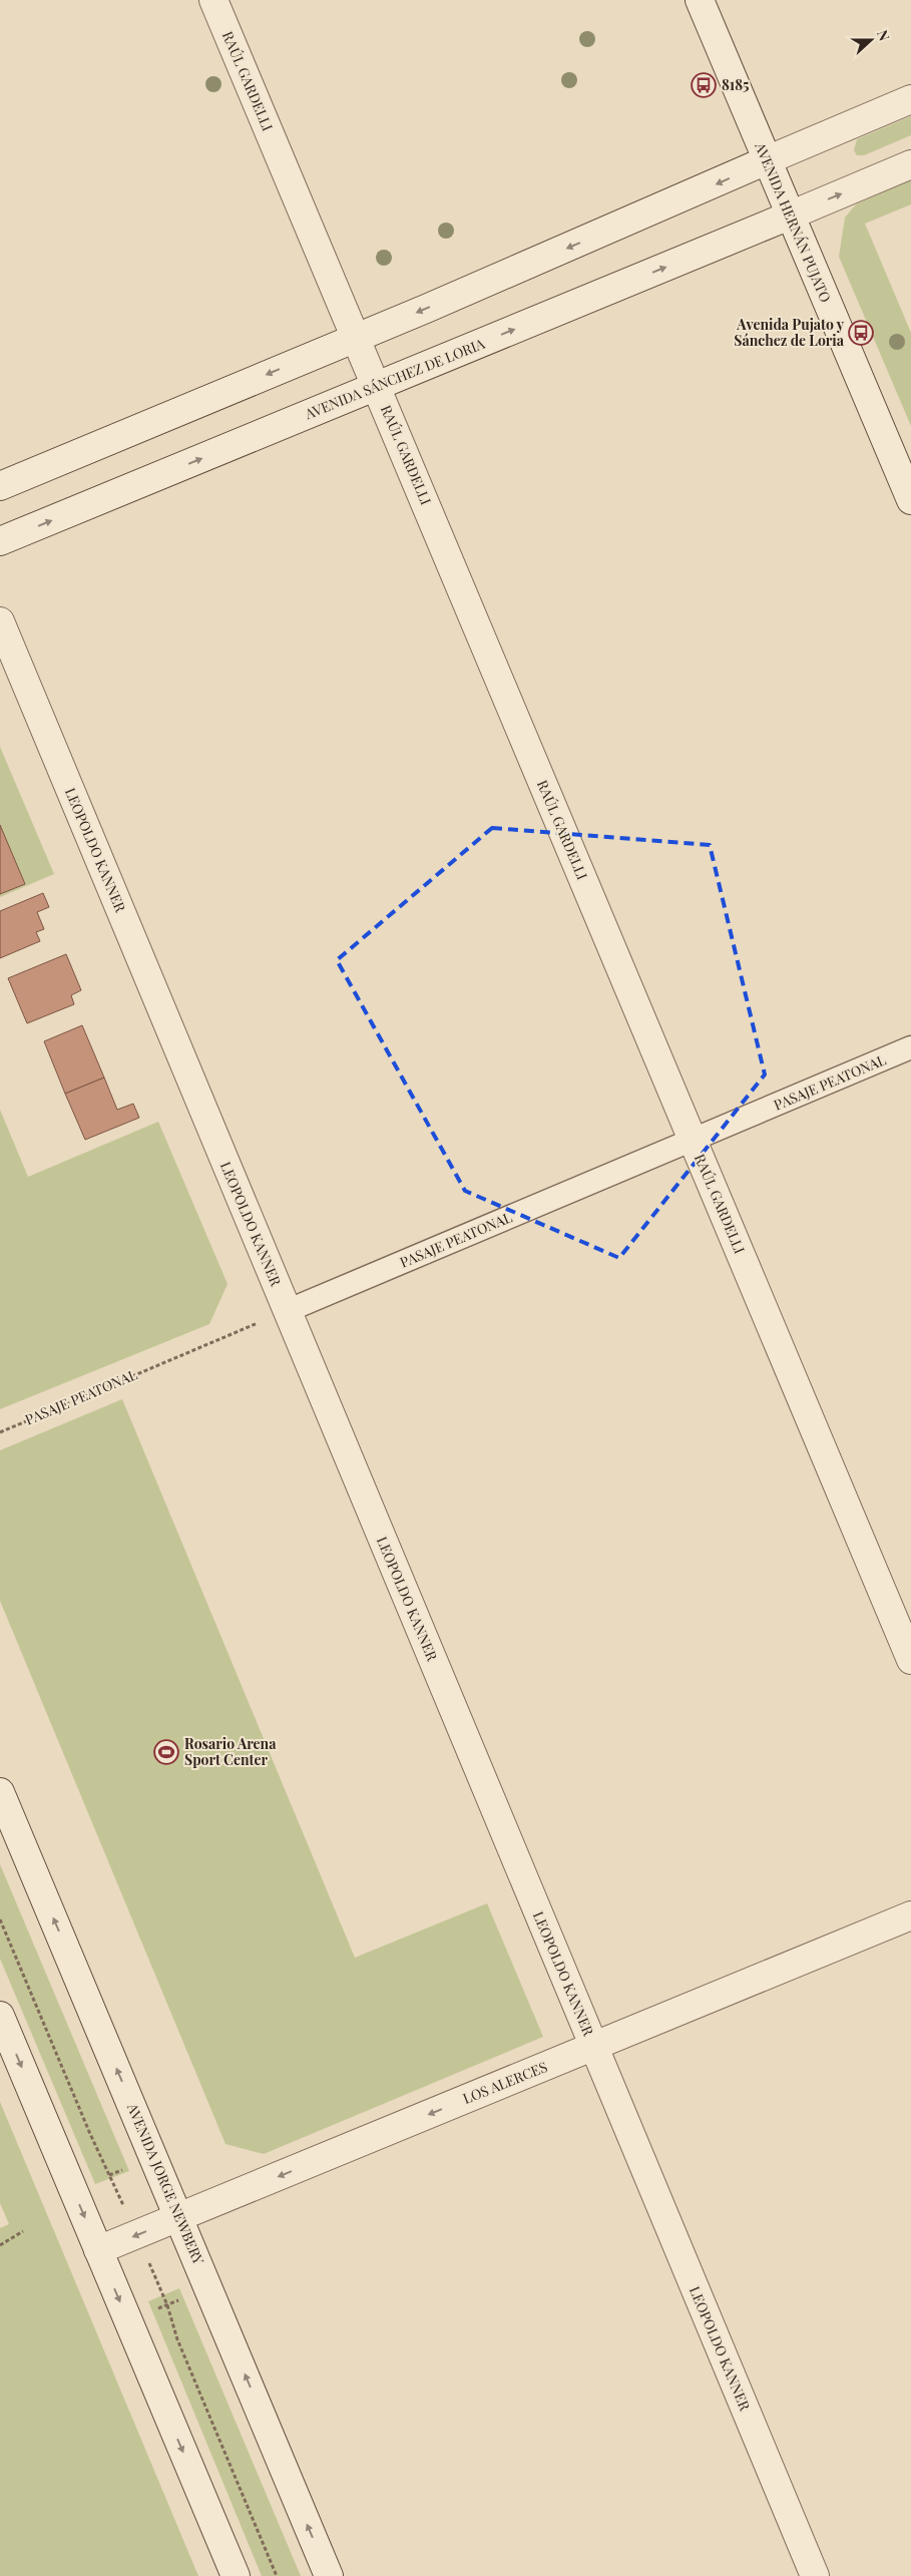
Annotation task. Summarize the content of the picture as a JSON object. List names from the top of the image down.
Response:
{
  "streets": {
    "street": [
      "RAÚL GARDELLI",
      "AVENIDA HERNÁN PUJATO",
      "AVENIDA SÁNCHEZ DE LORIA",
      "LEOPOLDO KANNER",
      "LOS ALERCES",
      "AVENIDA JORGE NEWBERY"
    ],
    "lane": ["PASAJE PEATONAL"]
  },
  "crossings": [
    ["RAÚL GARDELLI", "AVENIDA SÁNCHEZ DE LORIA"],
    ["RAÚL GARDELLI", "PASAJE PEATONAL"],
    ["AVENIDA HERNÁN PUJATO", "AVENIDA SÁNCHEZ DE LORIA"],
    ["LEOPOLDO KANNER", "PASAJE PEATONAL"],
    ["LEOPOLDO KANNER", "LOS ALERCES"],
    ["LOS ALERCES", "AVENIDA JORGE NEWBERY"]
  ],
  "one_way": ["LOS ALERCES"],
  "places": {
    "bus stop": ["8185", "Avenida Pujato y Sánchez de Loria"],
    "sports": ["Rosario Arena Sport Center"]
  },
  "north": "right"
}
